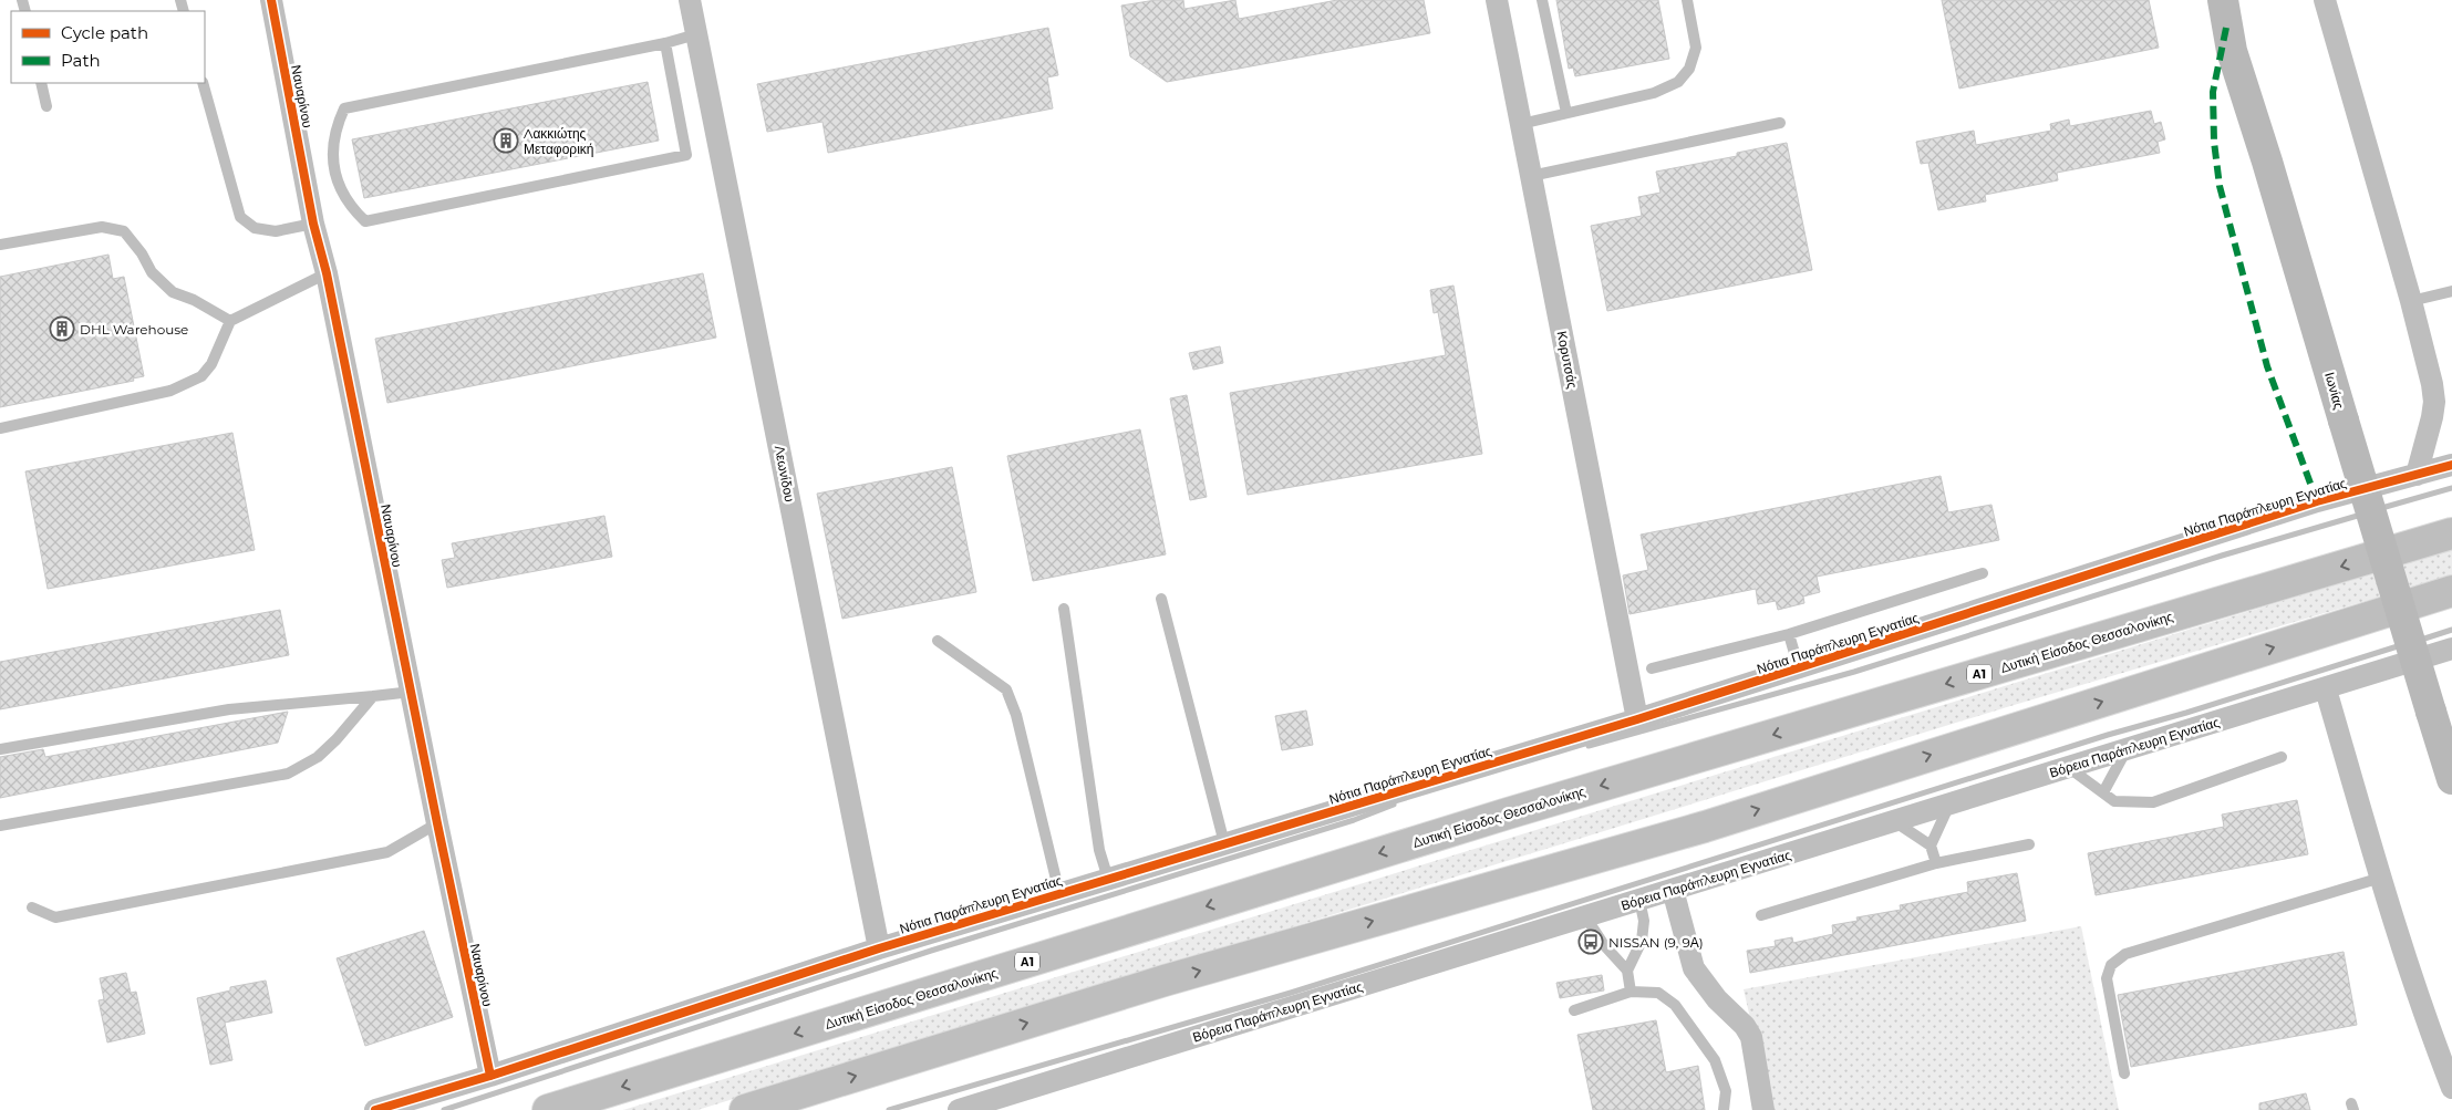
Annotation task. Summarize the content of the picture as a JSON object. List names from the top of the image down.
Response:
{
  "streets": {
    "highway": ["Δυτική Είσοδος Θεσσαλονίκης", "Α1"],
    "street": [
      "Ναυαρίνου",
      "Κορυτσάς",
      "Ιωνίας",
      "Λεωνίδου",
      "Νότια Παράπλευρη Εγνατίας",
      "Βόρεια Παράπλευρη Εγνατίας"
    ]
  },
  "crossings": [
    ["Ναυαρίνου", "Νότια Παράπλευρη Εγνατίας"],
    ["Κορυτσάς", "Νότια Παράπλευρη Εγνατίας"],
    ["Λεωνίδου", "Νότια Παράπλευρη Εγνατίας"]
  ],
  "places": {
    "building": ["Λακκιώτης Μεταφορική", "DHL Warehouse"],
    "bus stop": ["NISSAN (9, 9Α)"]
  },
  "legend": ["Cycle path", "Path"]
}
